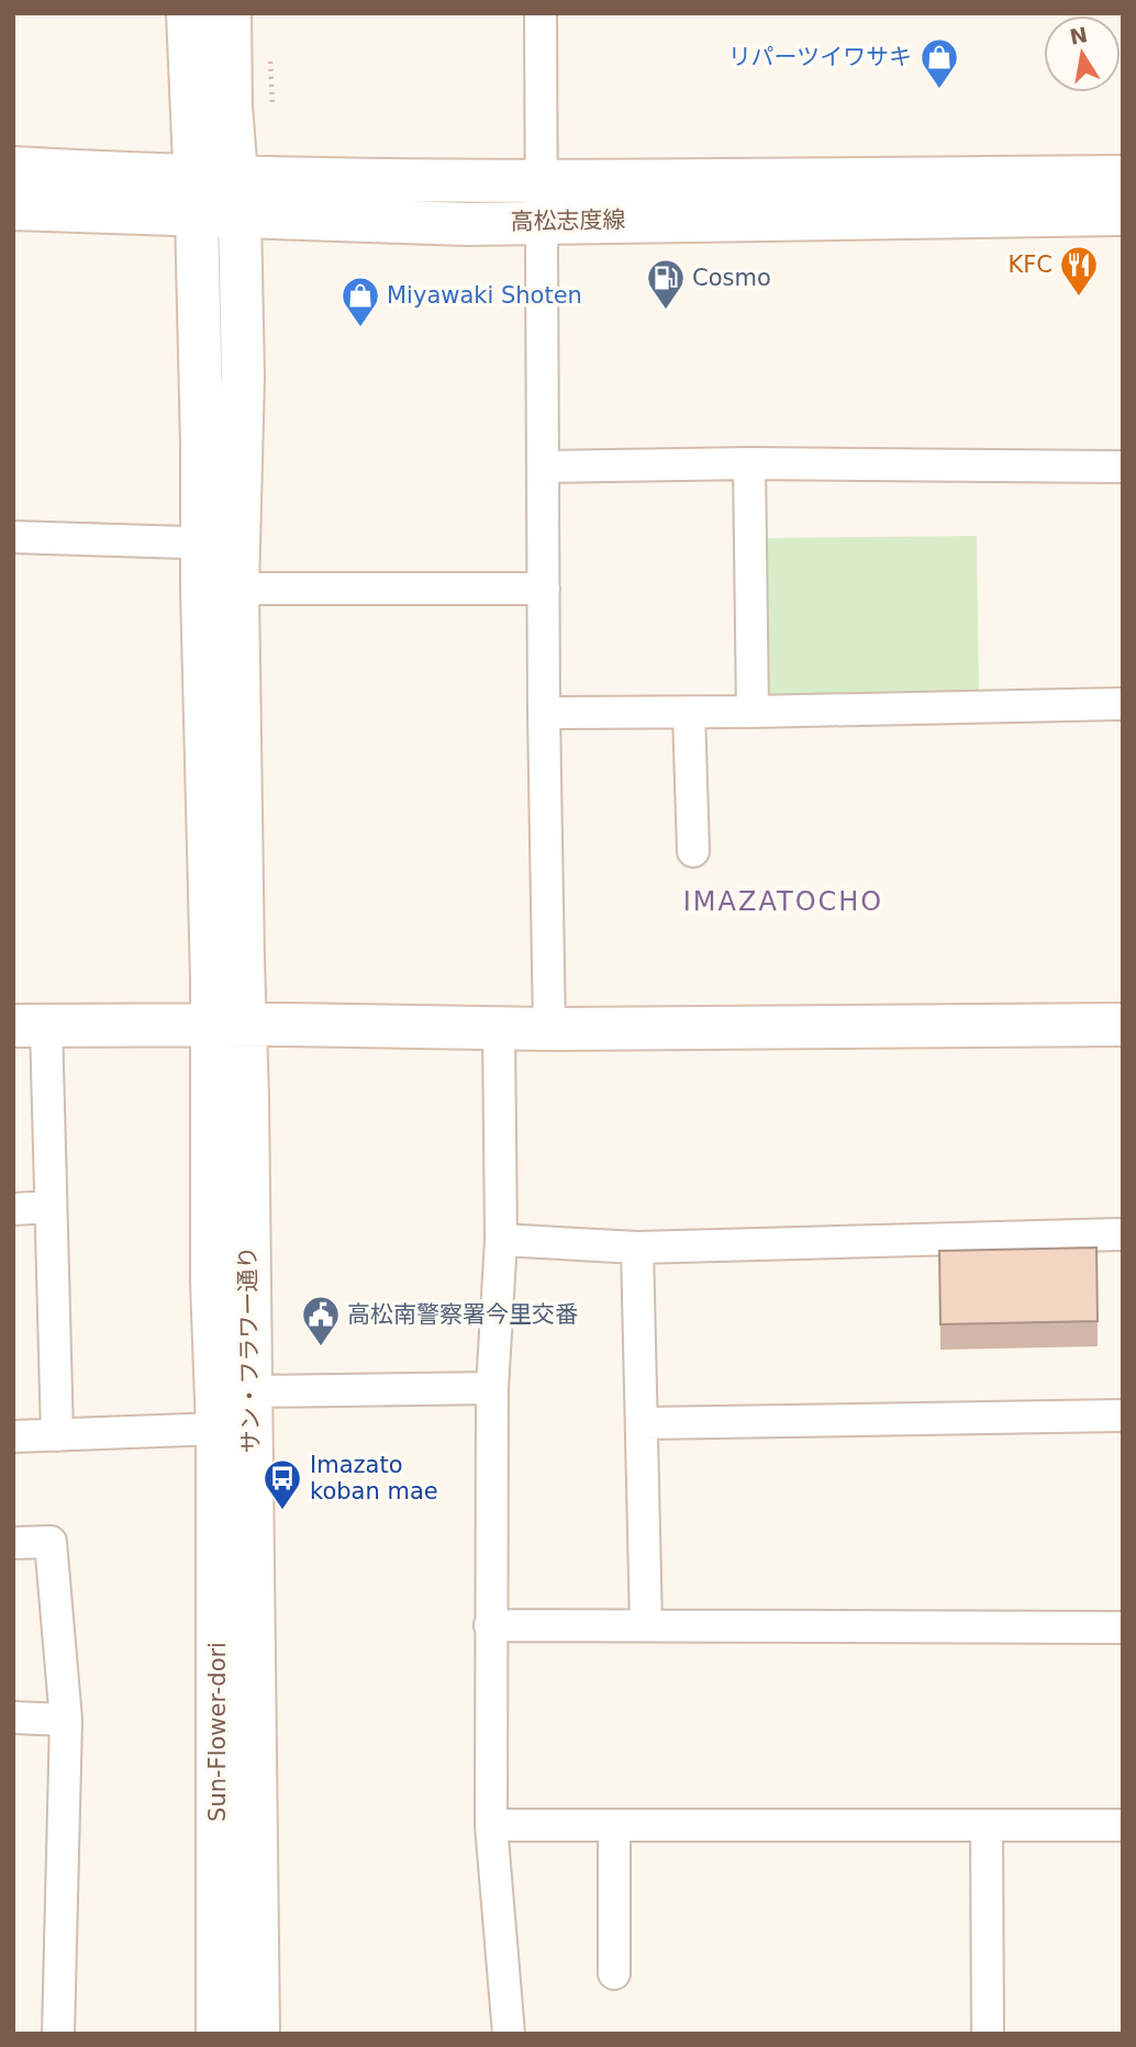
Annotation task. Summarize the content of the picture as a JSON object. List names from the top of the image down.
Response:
{
  "streets": {
    "street": ["高松志度線", "サン・フラワー通り", "Sun-Flower-dori"]
  },
  "crossings": [
    ["サン・フラワー通り", "Sun-Flower-dori"]
  ],
  "districts": ["IMAZATOCHO"],
  "places": {
    "shop": ["リパーツイワサキ", "Miyawaki Shoten"],
    "restaurant": ["KFC"],
    "fuel station": ["Cosmo"],
    "public building": ["高松南警察署今里交番"],
    "bus stop": ["Imazato koban mae"]
  },
  "north": "top"
}
